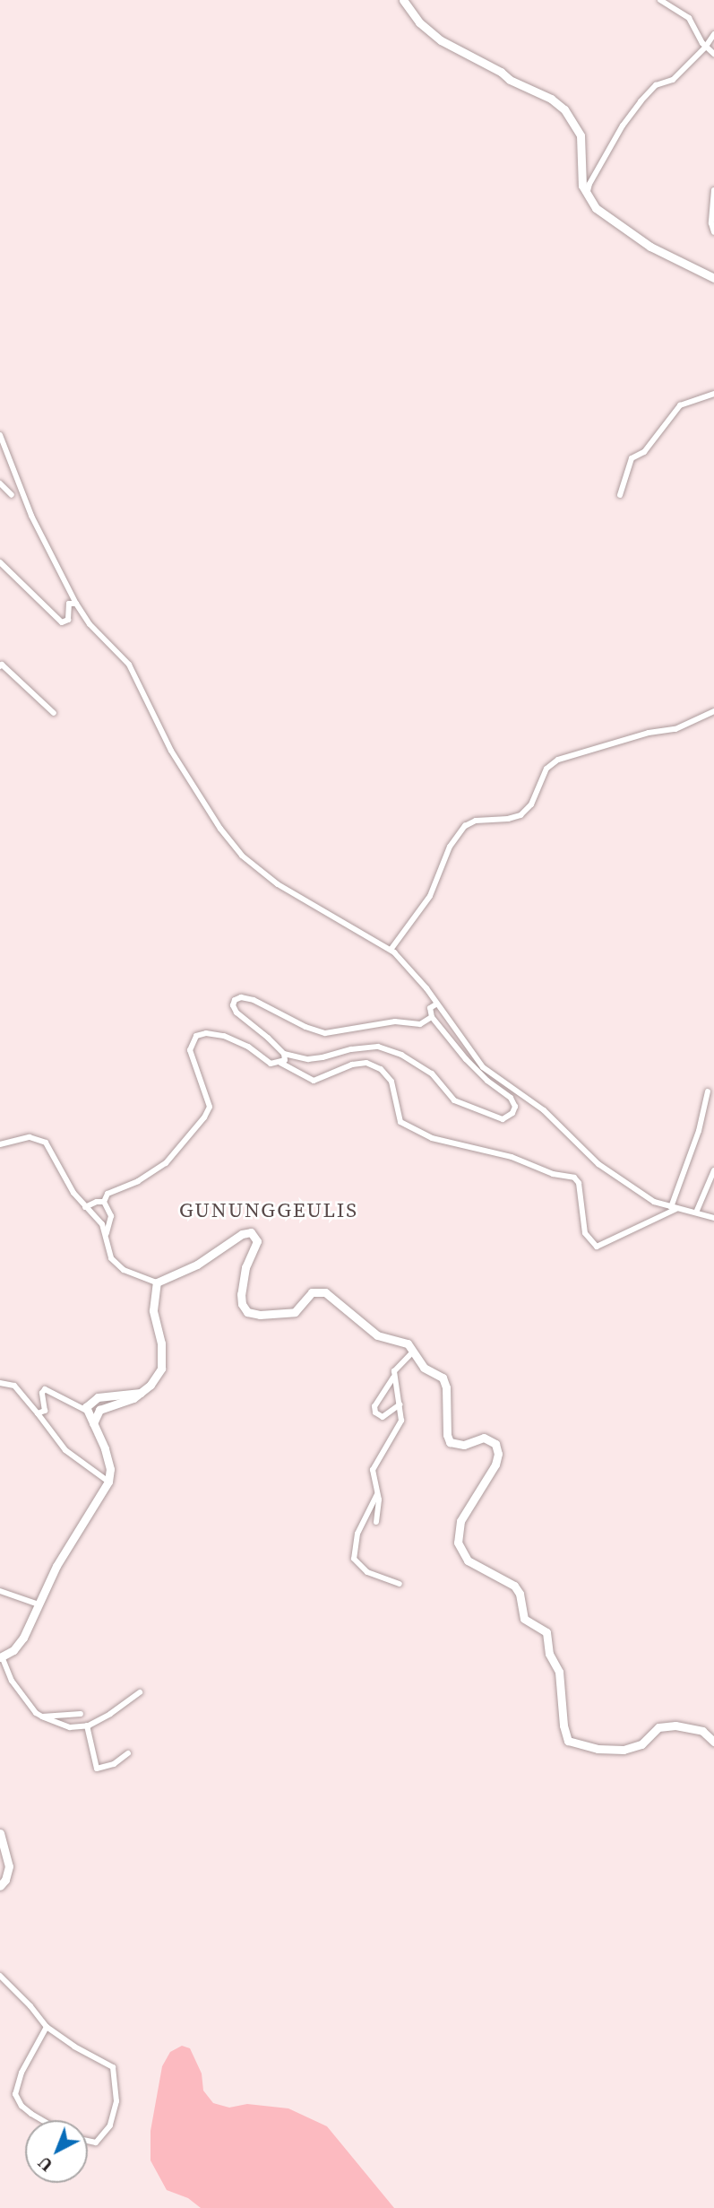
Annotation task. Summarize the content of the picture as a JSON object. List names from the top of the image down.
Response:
{
  "districts": ["GUNUNGGEULIS"],
  "north": "bottom left"
}
